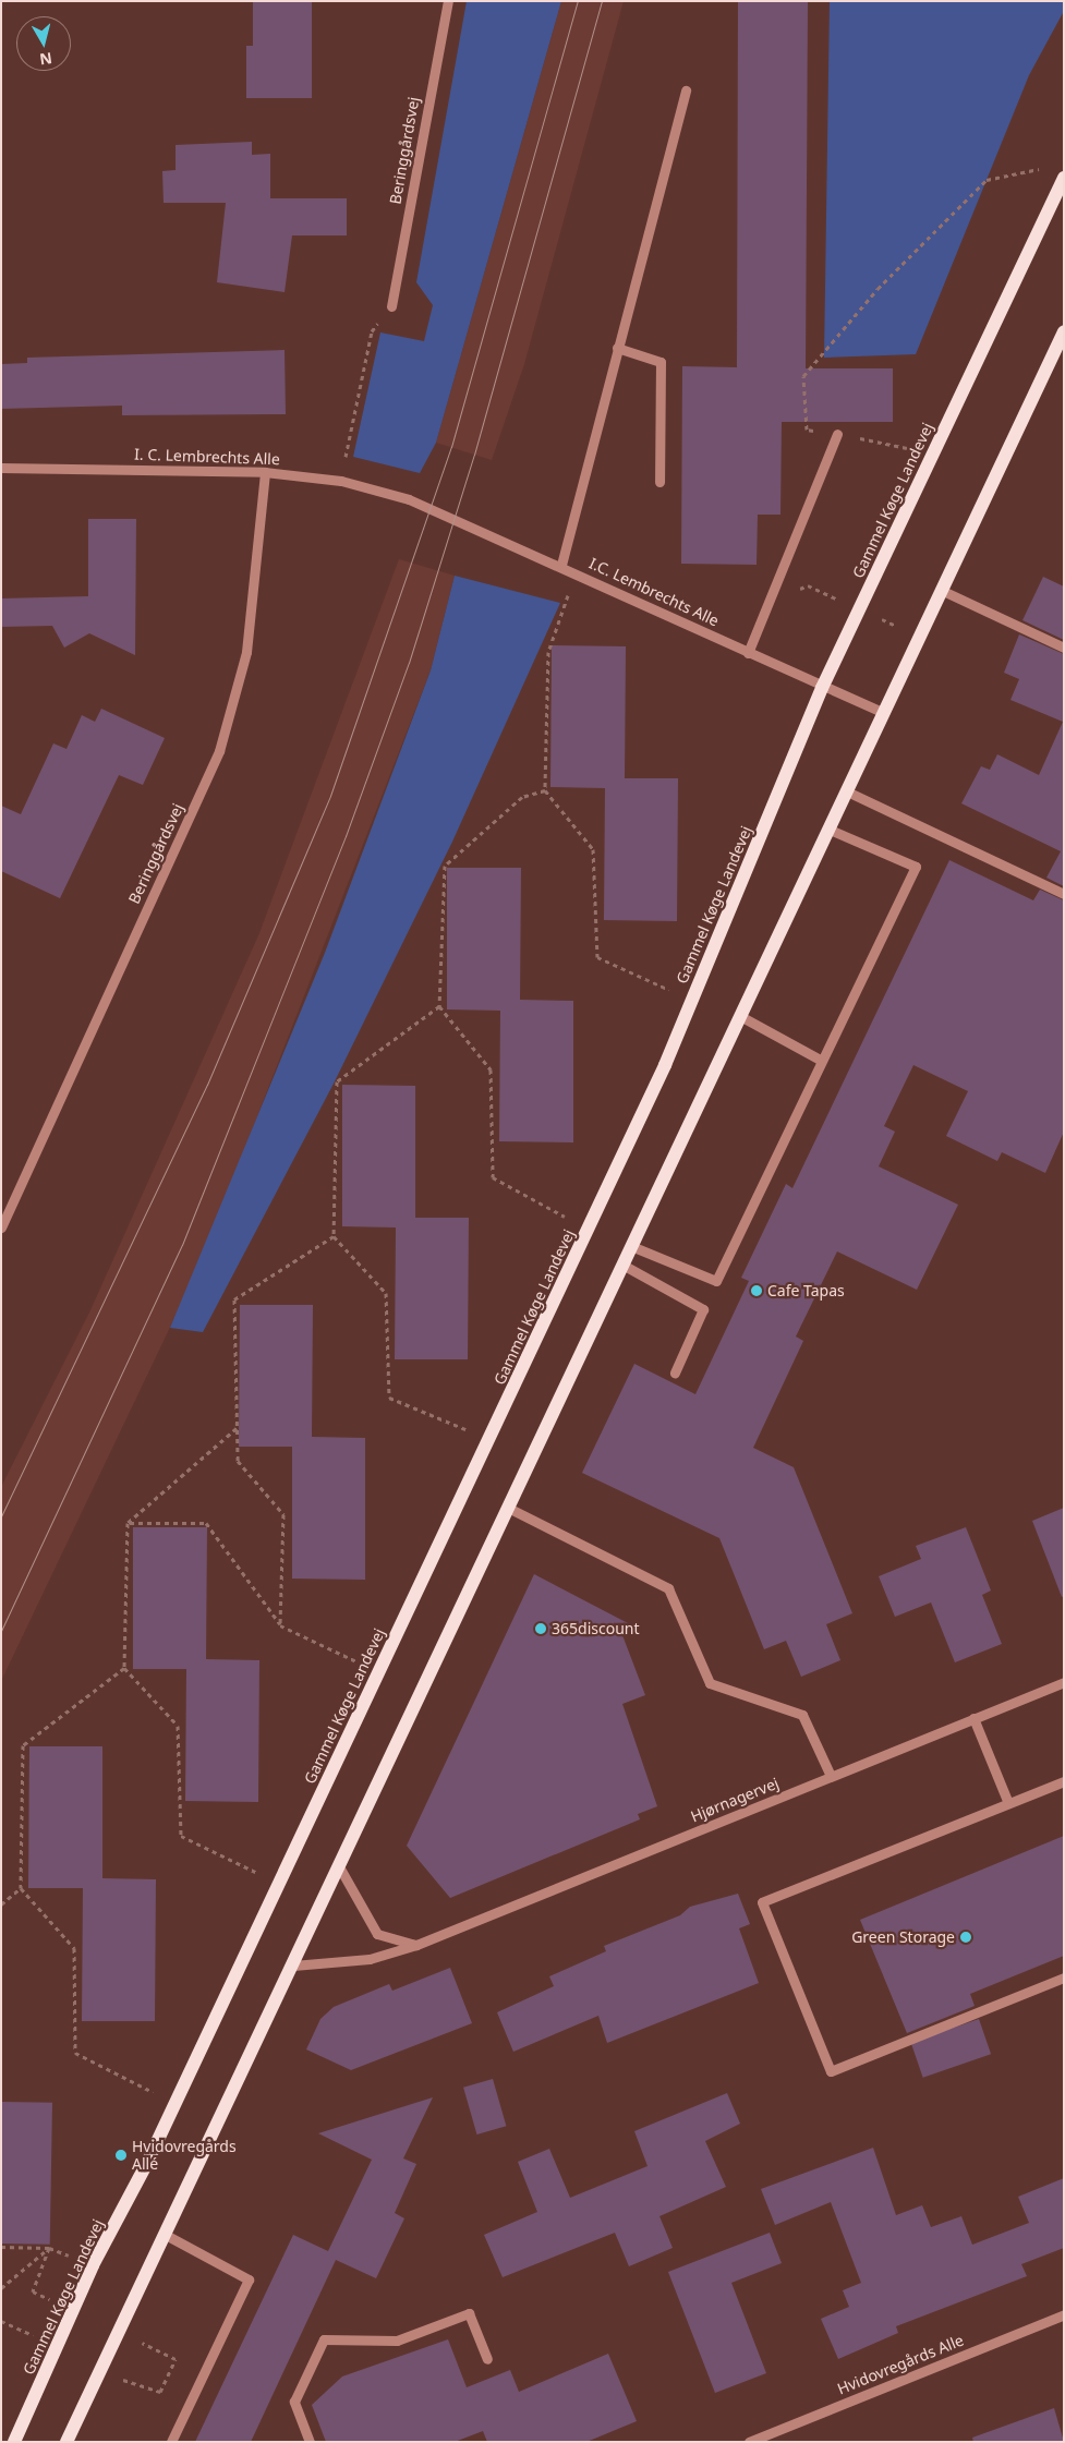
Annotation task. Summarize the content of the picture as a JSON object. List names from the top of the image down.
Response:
{
  "streets": {
    "main road": ["Gammel Køge Landevej"],
    "street": [
      "Beringgårdsvej",
      "I. C. Lembrechts Alle",
      "I.C. Lembrechts Alle",
      "Hjørnagervej",
      "Hvidovregårds Alle"
    ]
  },
  "crossings": [
    ["Beringgårdsvej", "I. C. Lembrechts Alle"],
    ["I. C. Lembrechts Alle", "I.C. Lembrechts Alle"],
    ["Gammel Køge Landevej", "I.C. Lembrechts Alle"]
  ],
  "places": [
    "Cafe Tapas",
    "365discount",
    "Green Storage",
    "Hvidovregårds Allé"
  ],
  "north": "bottom"
}
